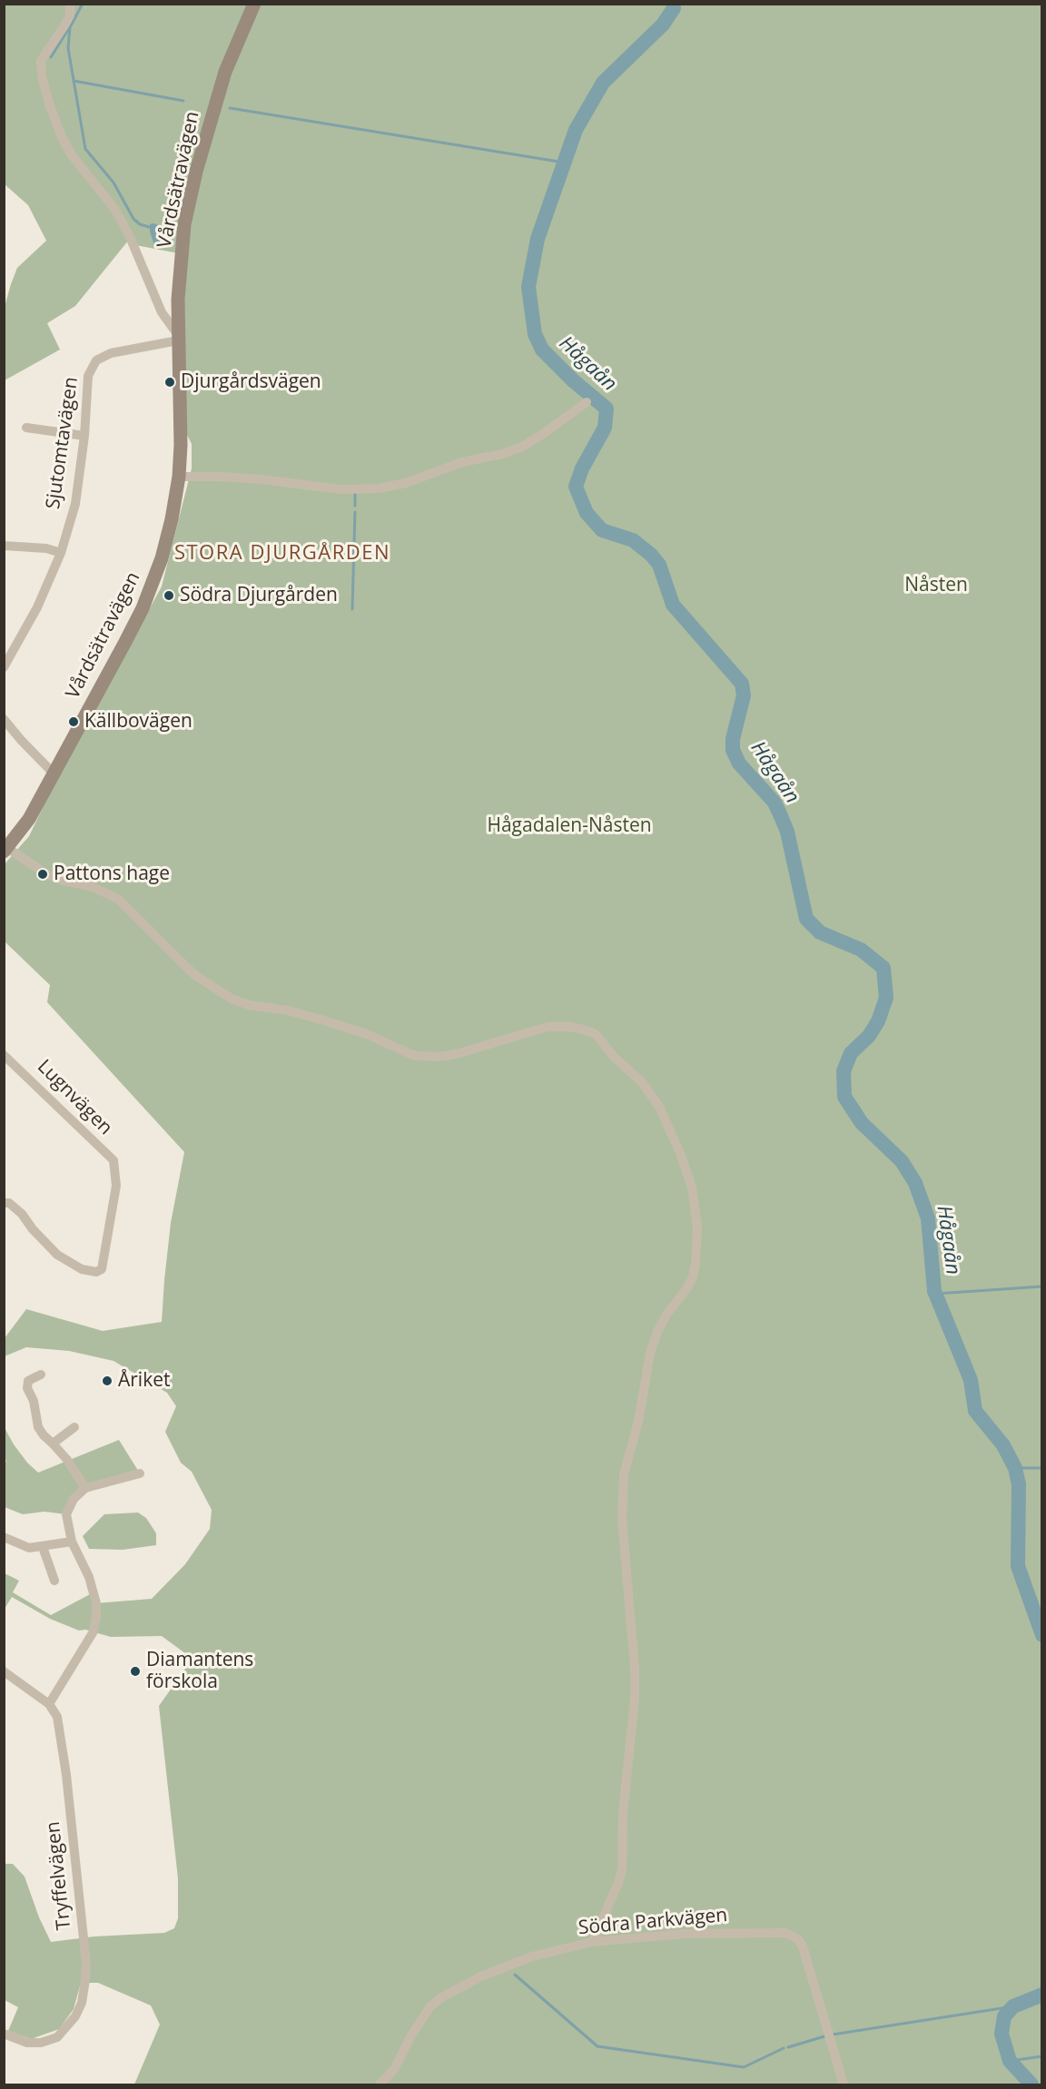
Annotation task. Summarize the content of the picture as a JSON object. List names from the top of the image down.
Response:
{
  "streets": {
    "street": [
      "Vårdsätravägen",
      "Sjutomtavägen",
      "Lugnvägen",
      "Tryffelvägen",
      "Södra Parkvägen"
    ]
  },
  "crossings": [
    ["Vårdsätravägen", "Sjutomtavägen"]
  ],
  "districts": ["STORA DJURGÅRDEN"],
  "water": ["Hågaån"],
  "parks": ["Nåsten", "Hågadalen-Nåsten"],
  "places": [
    "Djurgårdsvägen",
    "Södra Djurgården",
    "Källbovägen",
    "Pattons hage",
    "Åriket",
    "Diamantens förskola"
  ]
}
